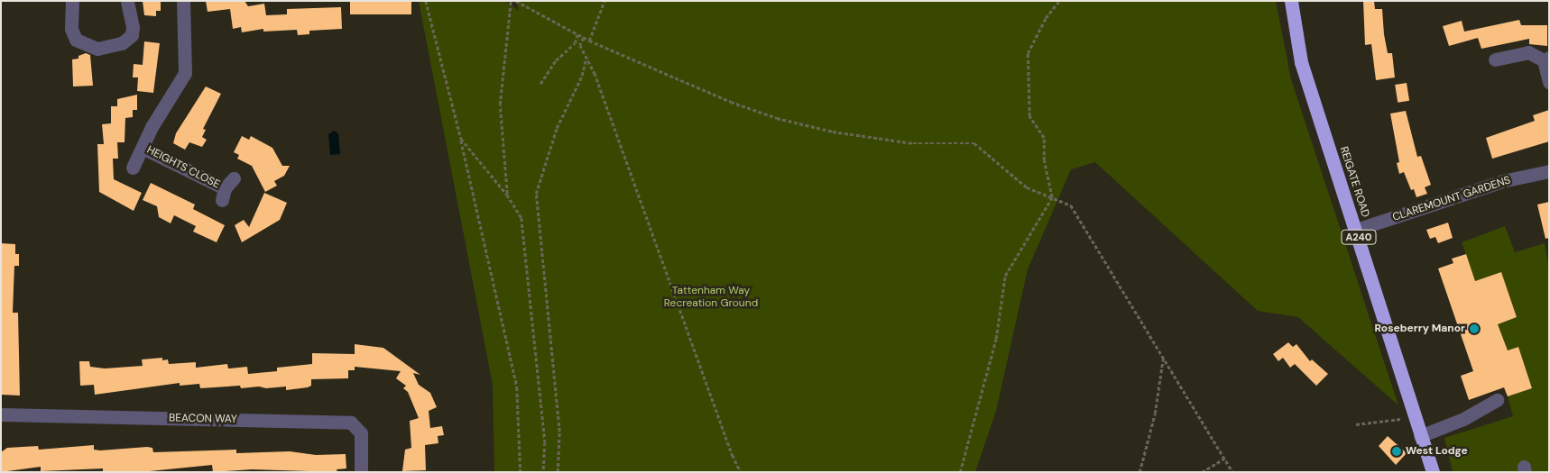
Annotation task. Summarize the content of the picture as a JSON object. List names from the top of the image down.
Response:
{
  "streets": {
    "highway": ["REIGATE ROAD", "A240"],
    "street": ["HEIGHTS CLOSE", "CLAREMOUNT GARDENS", "BEACON WAY"]
  },
  "crossings": [
    ["REIGATE ROAD", "CLAREMOUNT GARDENS"]
  ],
  "parks": ["Tattenham Way Recreation Ground"],
  "places": ["Roseberry Manor", "West Lodge"]
}
